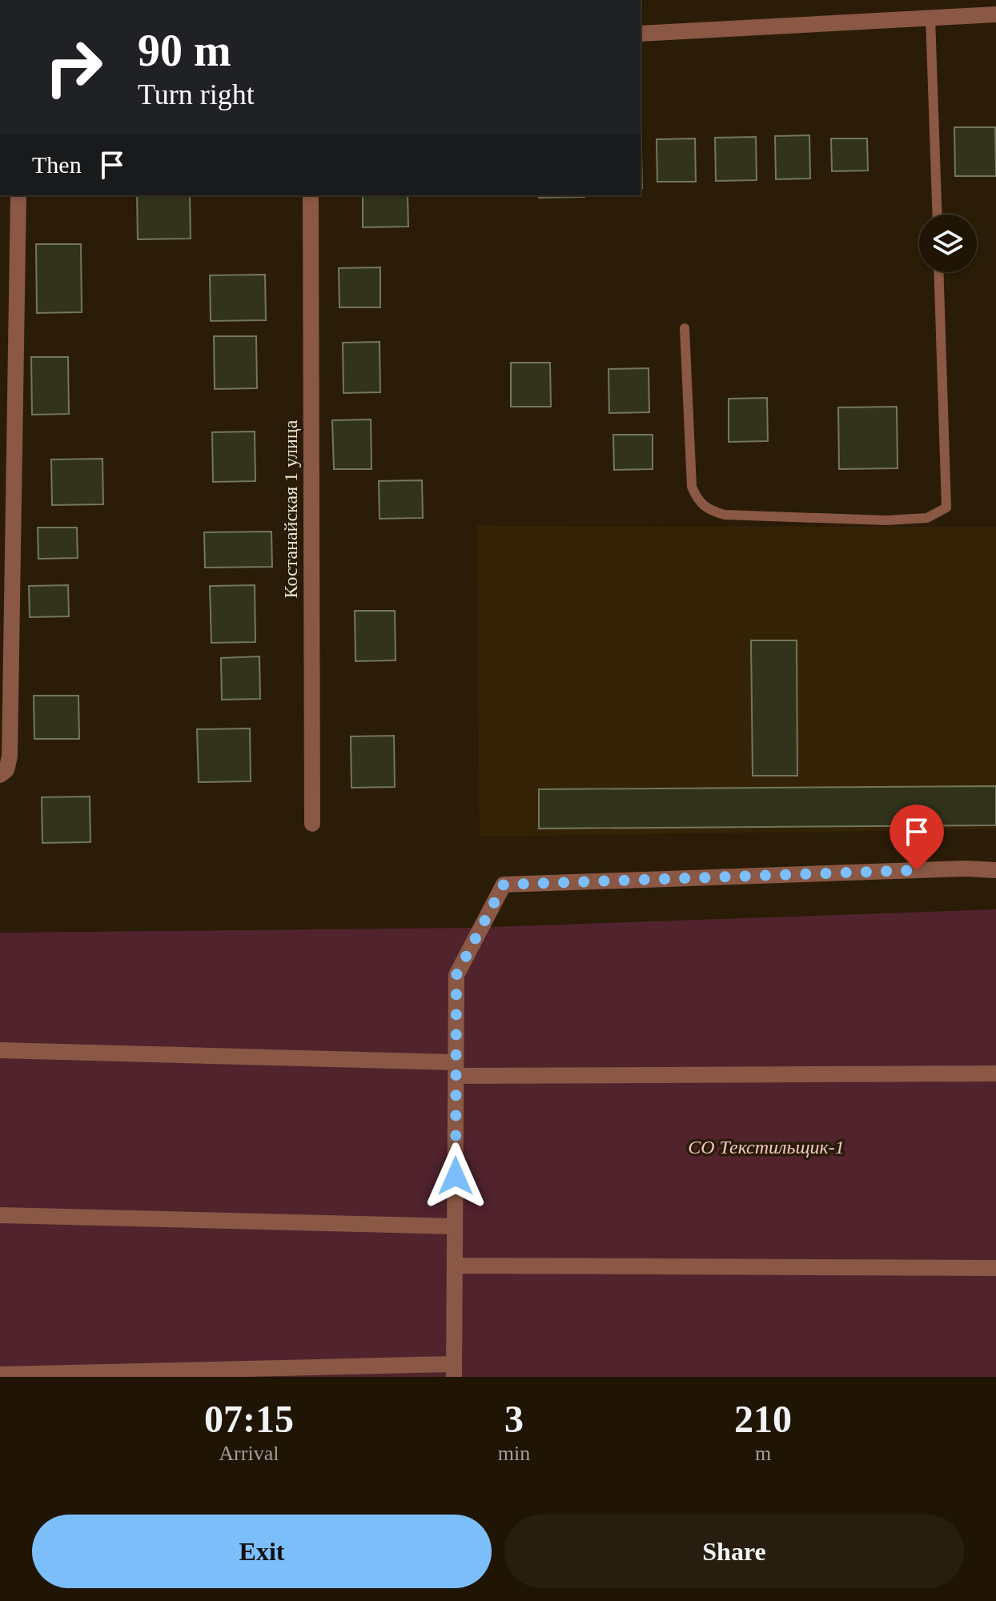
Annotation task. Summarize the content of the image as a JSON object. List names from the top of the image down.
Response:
{
  "streets": {
    "street": ["Костанайская 1 улица"]
  },
  "parks": ["СО Текстильщик-1"],
  "page": {
    "turn": ["90 m", "Turn right"],
    "then": "Then",
    "eta": [
      "07:15",
      "Arrival",
      "3",
      "min",
      "210",
      "m"
    ],
    "buttons": ["Exit", "Share"]
  }
}
